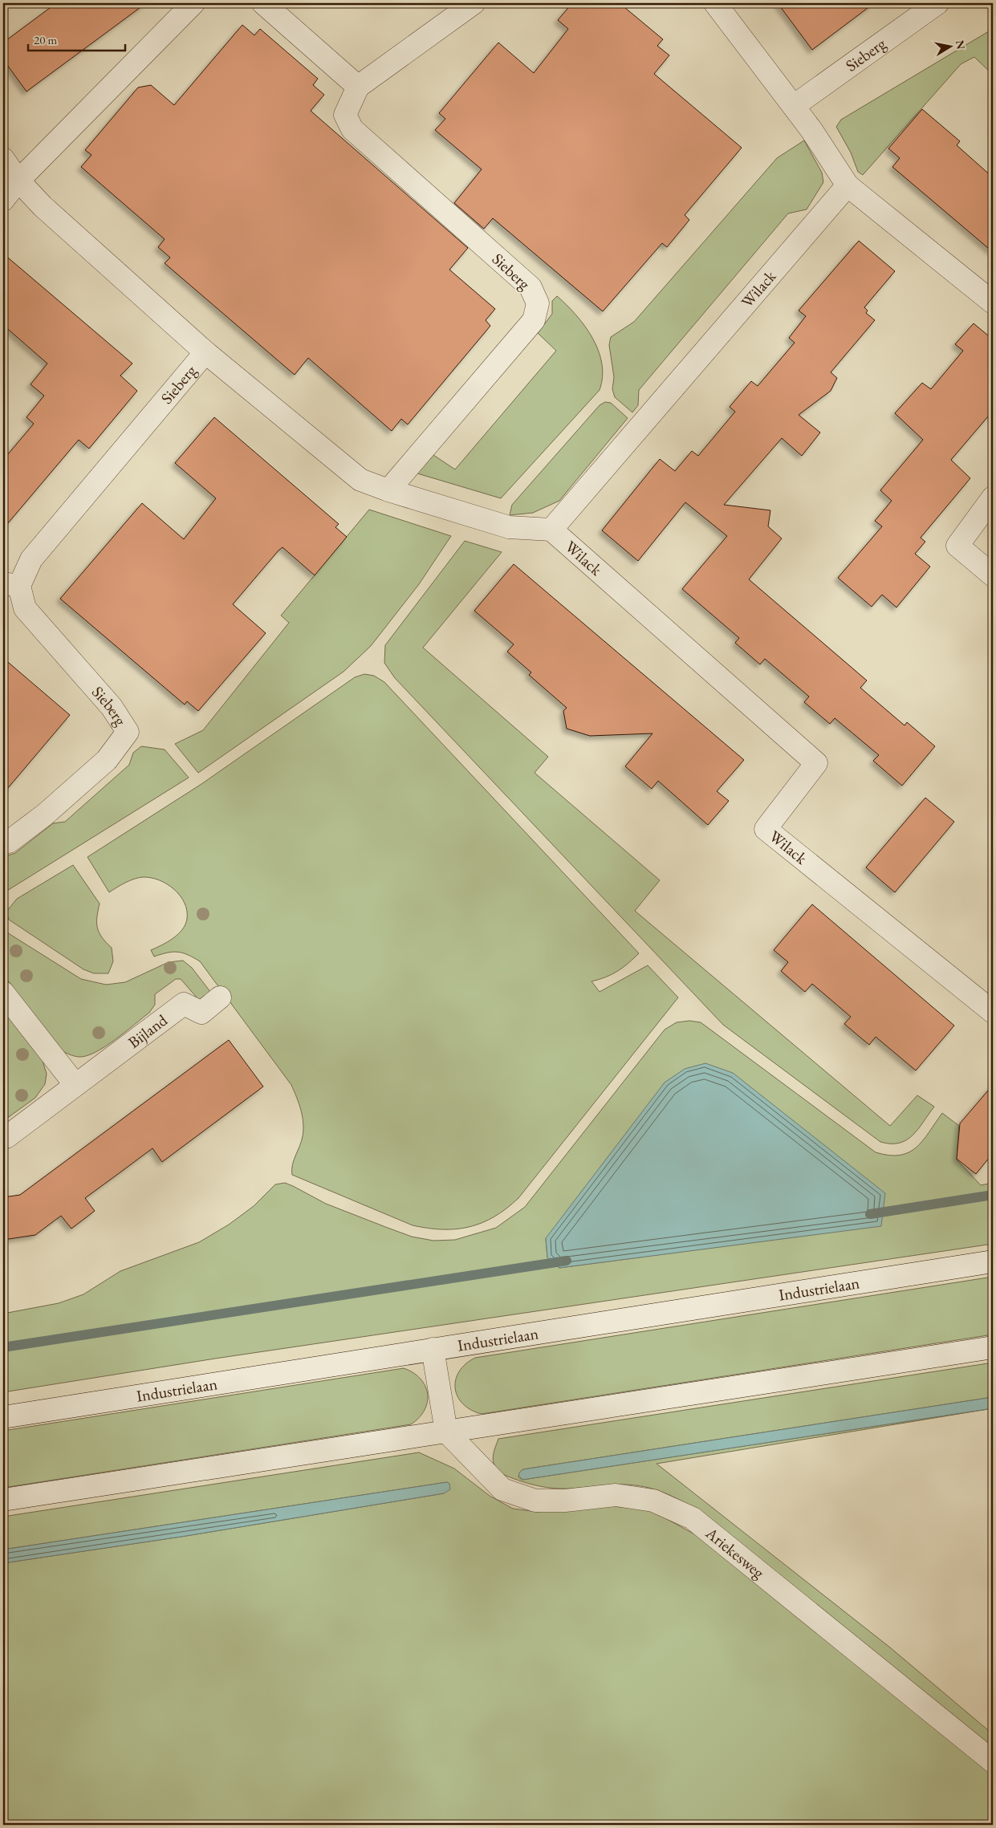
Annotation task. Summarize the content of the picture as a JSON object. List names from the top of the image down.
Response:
{
  "streets": {
    "street": [
      "Sieberg",
      "Wilack",
      "Bijland",
      "Industrielaan",
      "Ariekesweg"
    ]
  },
  "crossings": [
    ["Sieberg", "Wilack"]
  ],
  "scale_bar": "20 m",
  "north": "right"
}
